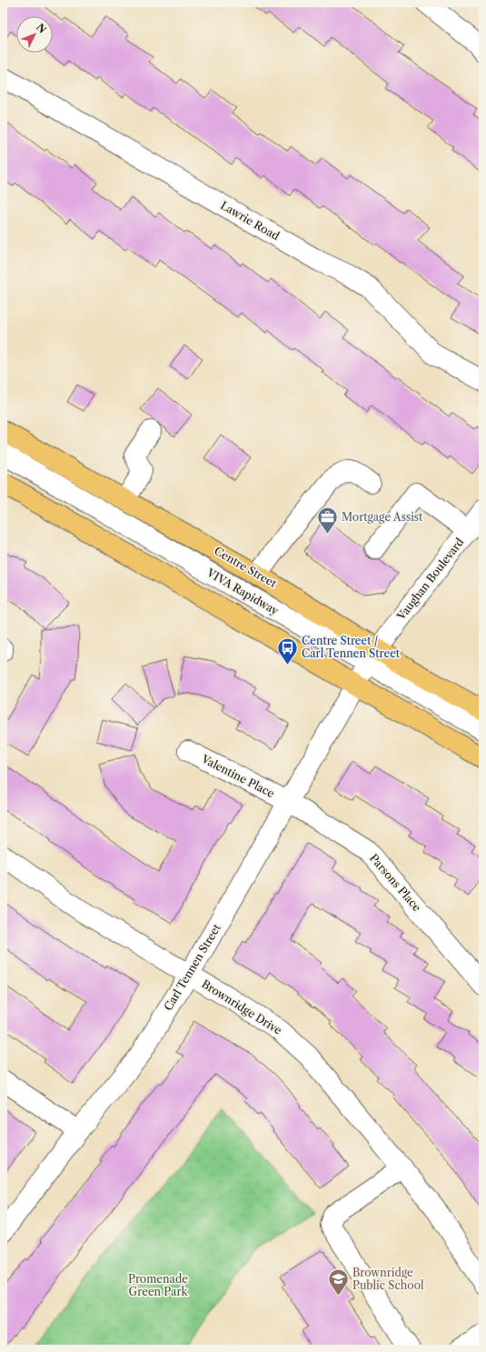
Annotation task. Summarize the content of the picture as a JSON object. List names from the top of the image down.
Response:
{
  "streets": {
    "main road": ["Centre Street"],
    "street": [
      "Lawrie Road",
      "Vaughan Boulevard",
      "VIVA Rapidway",
      "Valentine Place",
      "Parsons Place",
      "Carl Tennen Street",
      "Brownridge Drive"
    ]
  },
  "crossings": [
    ["Centre Street", "Vaughan Boulevard"],
    ["Centre Street", "VIVA Rapidway"],
    ["Vaughan Boulevard", "VIVA Rapidway"],
    ["Vaughan Boulevard", "Carl Tennen Street"],
    ["Valentine Place", "Parsons Place"],
    ["Valentine Place", "Carl Tennen Street"],
    ["Parsons Place", "Carl Tennen Street"],
    ["Carl Tennen Street", "Brownridge Drive"]
  ],
  "parks": ["Promenade Green Park"],
  "places": {
    "office": ["Mortgage Assist"],
    "bus stop": ["Centre Street / Carl Tennen Street"],
    "school or university": ["Brownridge Public School"]
  },
  "north": "top right"
}
